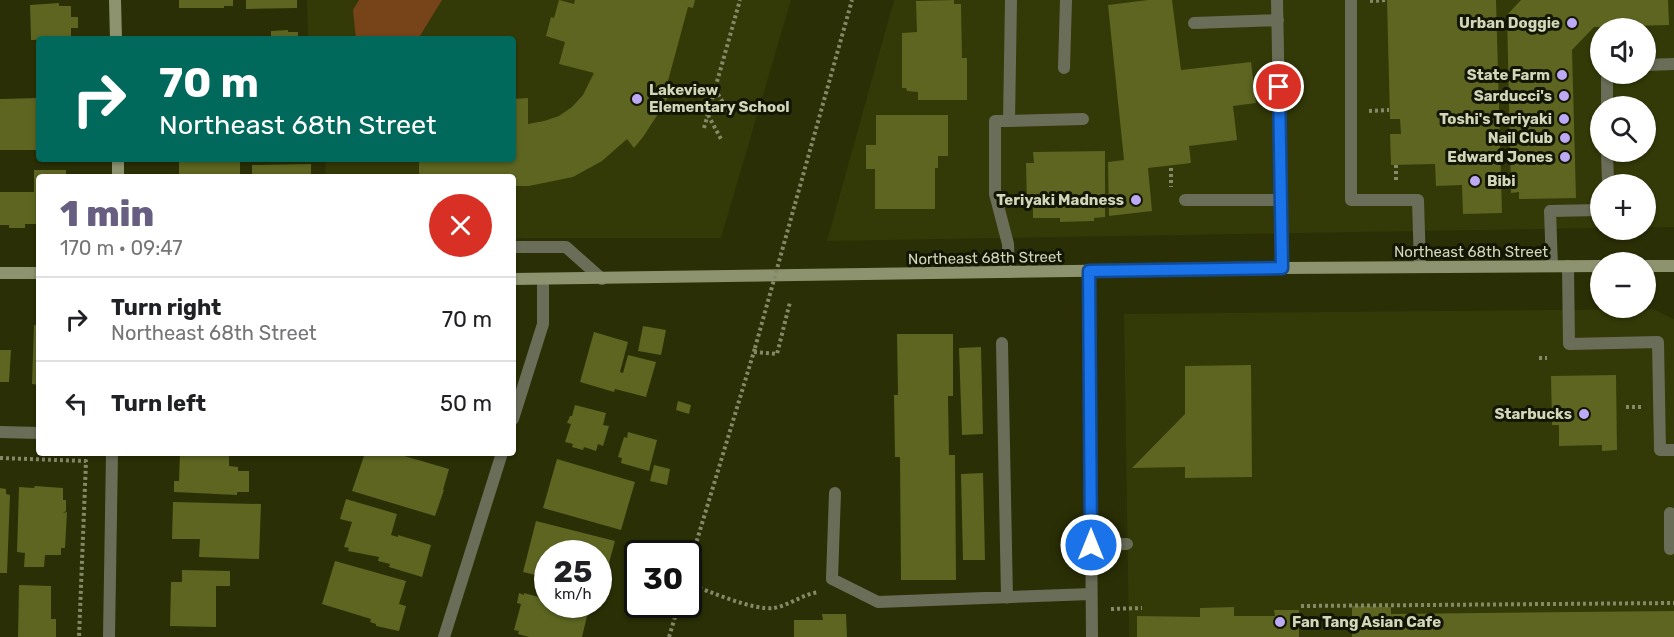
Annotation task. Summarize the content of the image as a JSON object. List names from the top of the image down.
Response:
{
  "streets": {
    "main road": ["Northeast 68th Street"]
  },
  "places": [
    "Urban Doggie",
    "State Farm",
    "Sarducci's",
    "Lakeview Elementary School",
    "Toshi's Teriyaki",
    "Nail Club",
    "Edward Jones",
    "Bibi",
    "Teriyaki Madness",
    "Starbucks",
    "Fan Tang Asian Cafe"
  ],
  "page": {
    "map_buttons": ["+", "−"],
    "turn": ["70 m", "Northeast 68th Street"],
    "heading": ["1 min", "170 m · 09:47"],
    "list": [
      {
        "name": "Turn right",
        "note": "Northeast 68th Street",
        "value": "70 m"
      },
      {
        "name": "Turn left",
        "value": "50 m"
      }
    ],
    "speed": "25 km/h",
    "limit": "30"
  }
}
